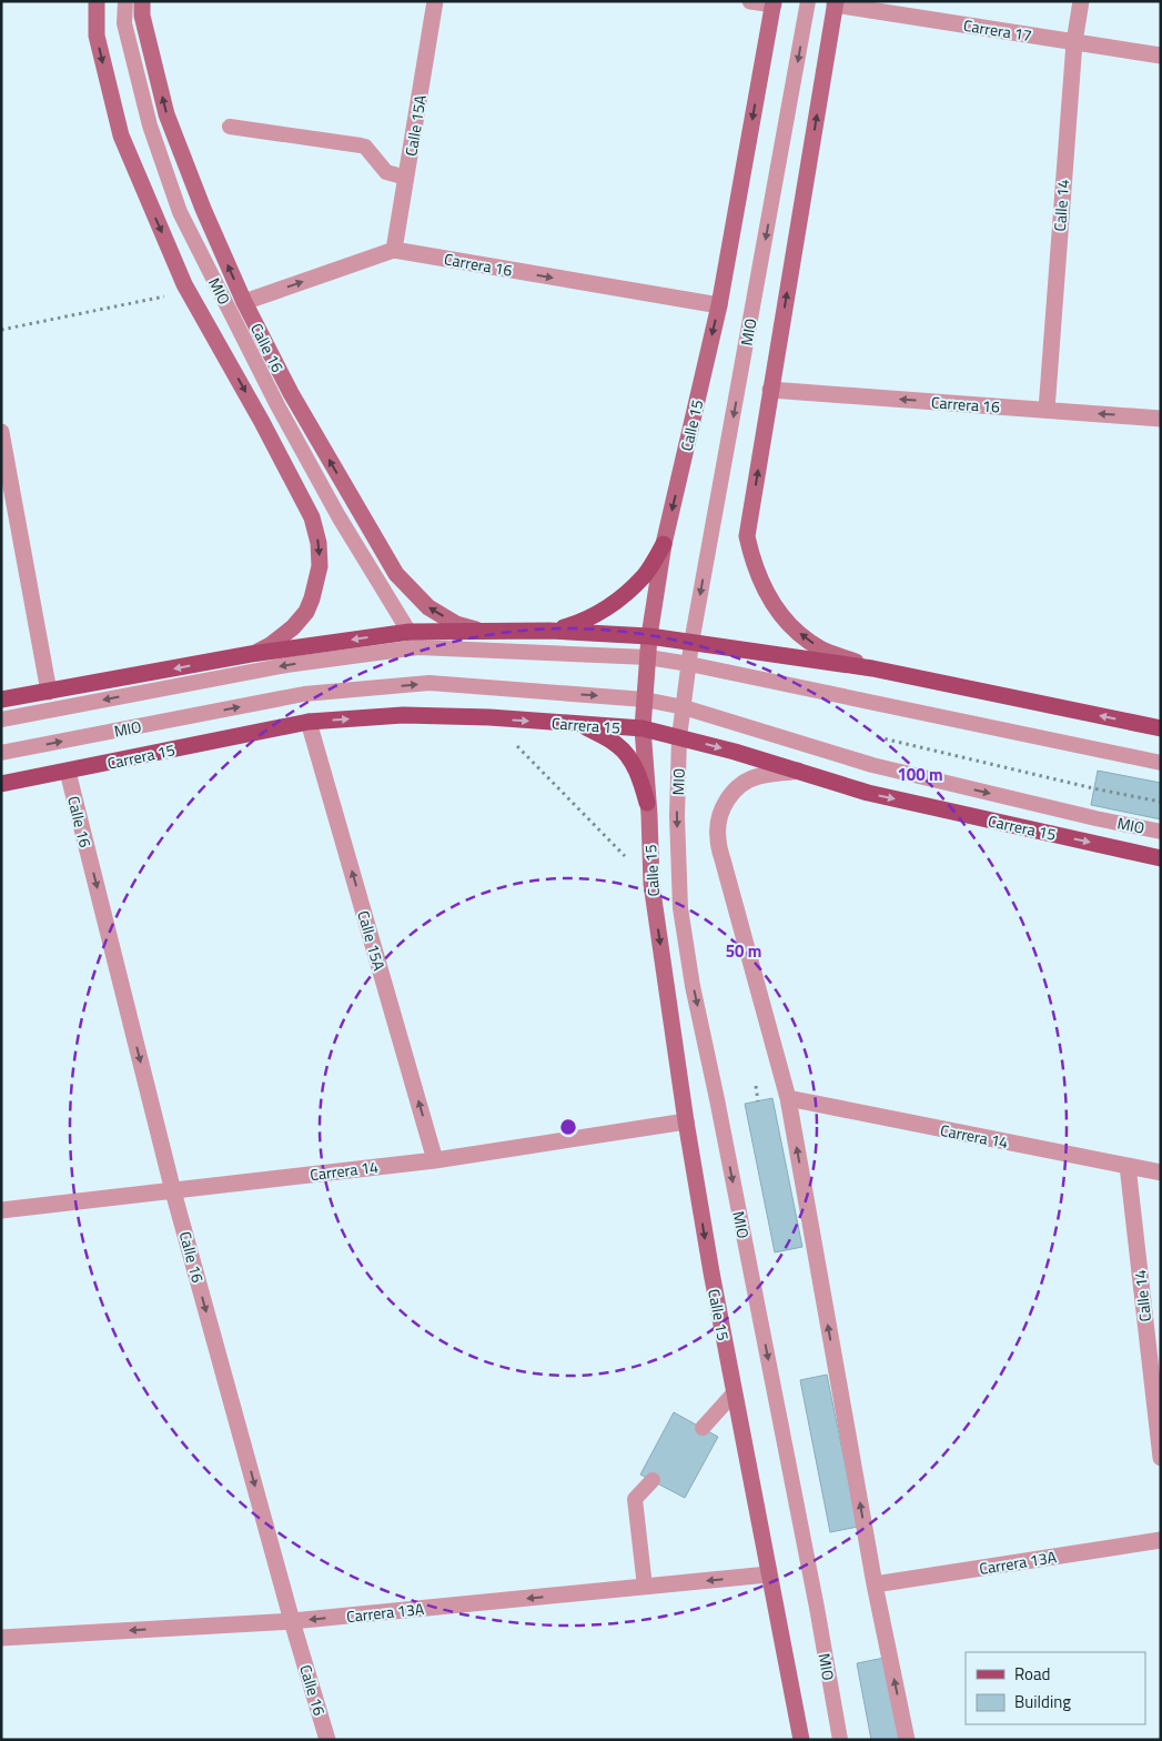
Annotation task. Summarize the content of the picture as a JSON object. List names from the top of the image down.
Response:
{
  "streets": {
    "main road": ["Carrera 15"],
    "street": [
      "Carrera 17",
      "Calle 15A",
      "Calle 14",
      "Carrera 16",
      "Calle 16",
      "Calle 15",
      "Carrera 14",
      "Carrera 13A"
    ],
    "lane": ["MIO"]
  },
  "crossings": [
    ["Carrera 17", "Calle 14"],
    ["Calle 15A", "Carrera 16"],
    ["Calle 15A", "Carrera 15"],
    ["Calle 15A", "Carrera 14"],
    ["Calle 14", "Carrera 16"],
    ["Calle 14", "Carrera 14"],
    ["Carrera 16", "Calle 16"],
    ["Carrera 16", "Calle 15"],
    ["MIO", "Calle 15"],
    ["MIO", "Carrera 15"],
    ["Calle 16", "Carrera 15"],
    ["Calle 16", "Carrera 14"],
    ["Calle 16", "Carrera 13A"],
    ["Calle 15", "Carrera 15"],
    ["Calle 15", "Carrera 14"],
    ["Calle 15", "Carrera 13A"]
  ],
  "one_way": ["Calle 15A", "Carrera 13A"],
  "legend": ["Road", "Building"],
  "rings": ["100 m", "50 m"]
}
